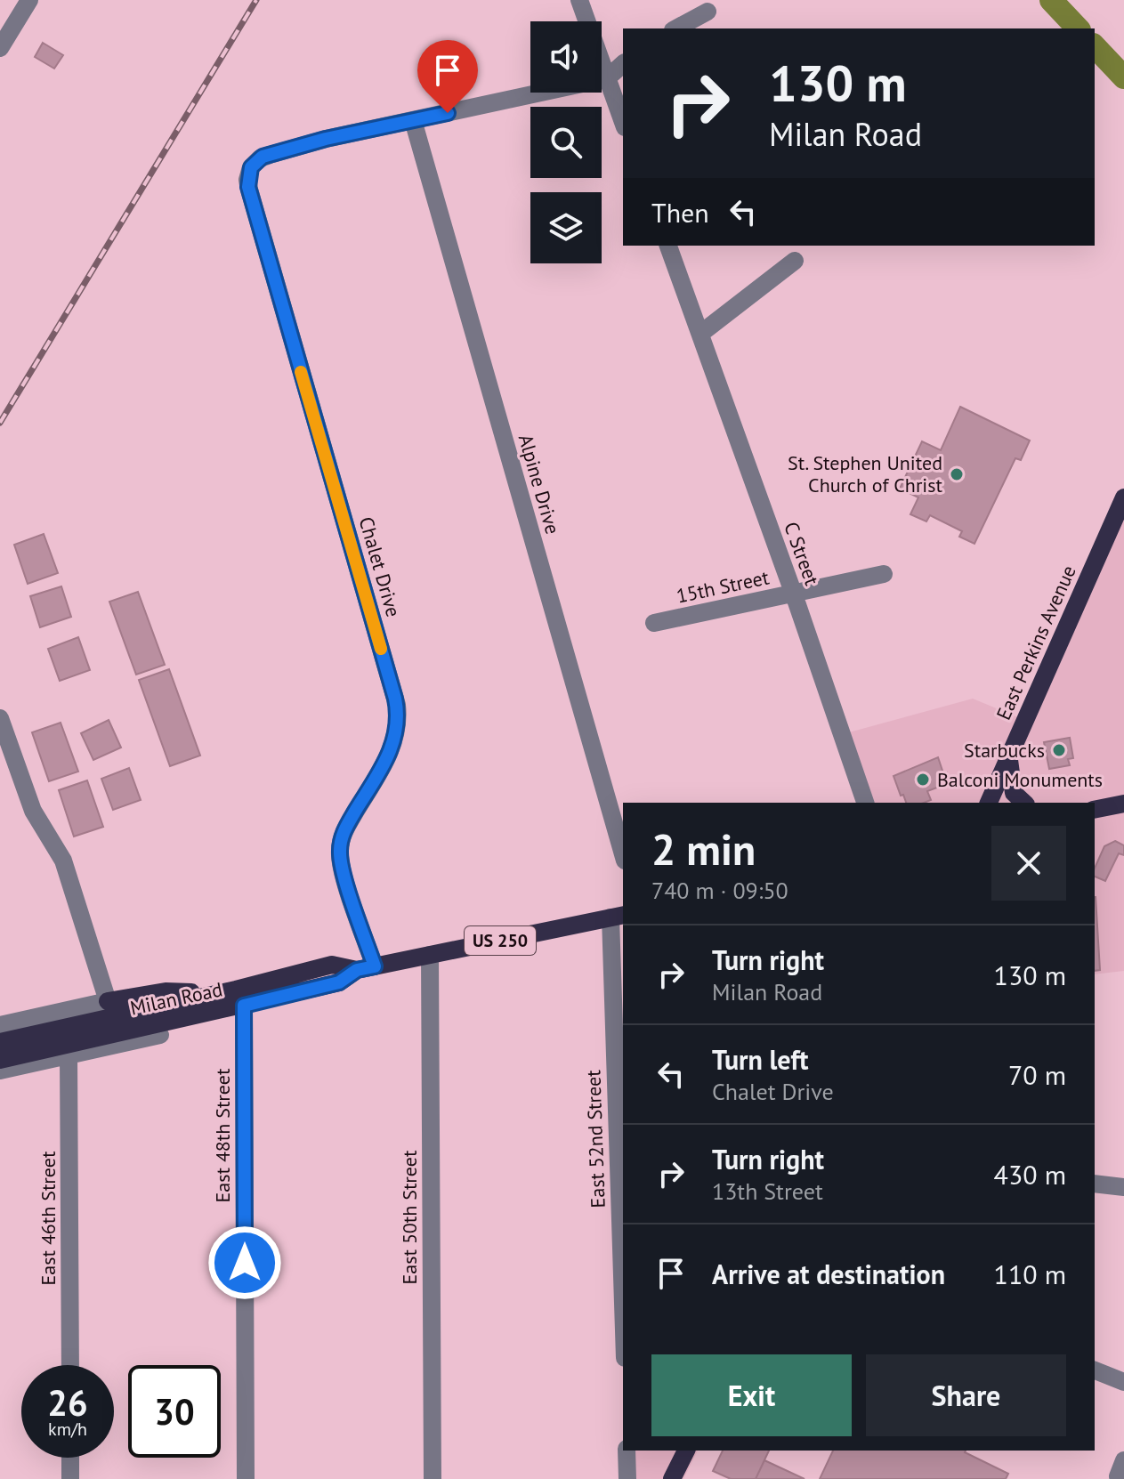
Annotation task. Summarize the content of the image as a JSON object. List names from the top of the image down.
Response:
{
  "streets": {
    "main road": ["East Perkins Avenue", "US 250", "Milan Road"],
    "street": [
      "Alpine Drive",
      "C Street",
      "Chalet Drive",
      "15th Street",
      "East 48th Street",
      "East 52nd Street",
      "East 50th Street",
      "East 46th Street"
    ]
  },
  "crossings": [
    ["Alpine Drive", "Chalet Drive"],
    ["C Street", "15th Street"],
    ["Chalet Drive", "Milan Road"],
    ["Milan Road", "East 48th Street"],
    ["Milan Road", "East 52nd Street"],
    ["Milan Road", "East 50th Street"],
    ["Milan Road", "East 46th Street"]
  ],
  "places": ["St. Stephen United Church of Christ", "Starbucks", "Balconi Monuments"],
  "page": {
    "turn": ["130 m", "Milan Road"],
    "then": "Then",
    "heading": ["2 min", "740 m · 09:50"],
    "list": [
      {
        "name": "Turn right",
        "note": "Milan Road",
        "value": "130 m"
      },
      {
        "name": "Turn left",
        "note": "Chalet Drive",
        "value": "70 m"
      },
      {
        "name": "Turn right",
        "note": "13th Street",
        "value": "430 m"
      },
      {
        "name": "Arrive at destination",
        "value": "110 m"
      }
    ],
    "buttons": ["Exit", "Share"],
    "speed": "26 km/h",
    "limit": "30"
  }
}
